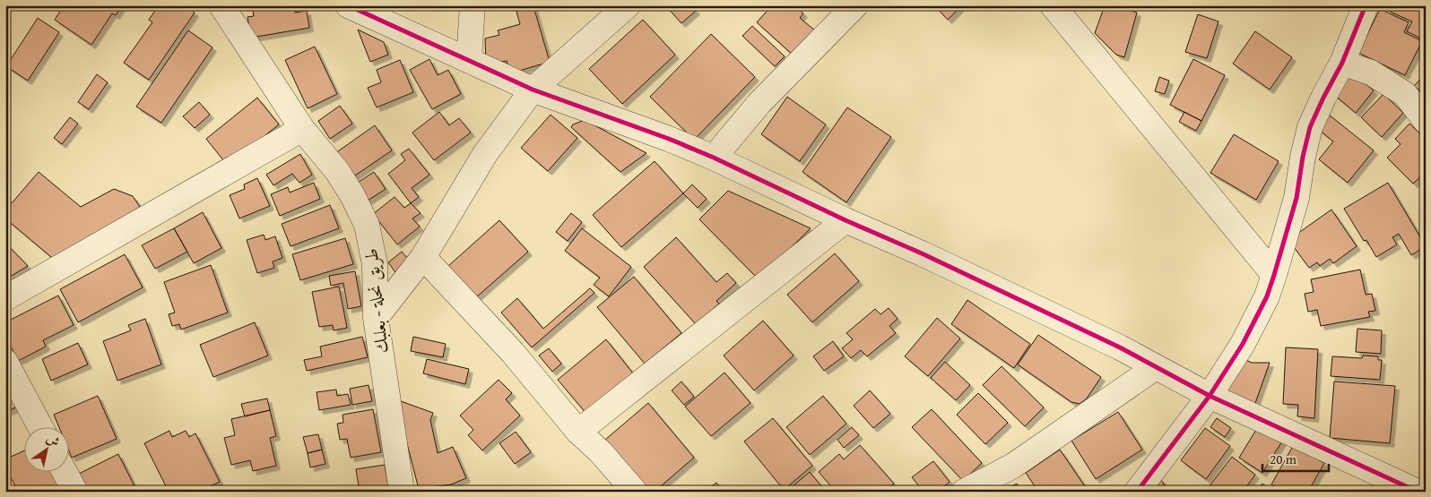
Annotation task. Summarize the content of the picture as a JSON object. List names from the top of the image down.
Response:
{
  "streets": {
    "street": ["طريق نحلة - بعلبك"]
  },
  "scale_bar": "20 m",
  "north": "top right"
}
